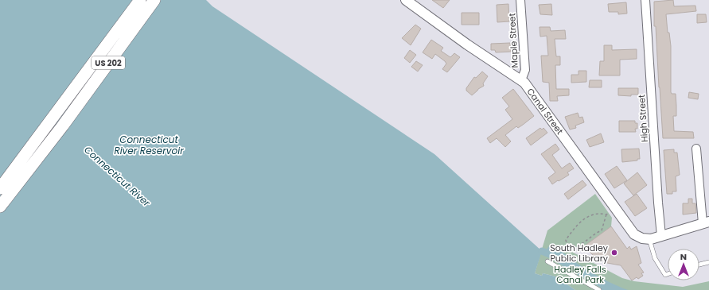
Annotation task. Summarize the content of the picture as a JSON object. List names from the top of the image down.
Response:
{
  "streets": {
    "main road": ["US 202"],
    "street": ["Maple Street", "Canal Street", "High Street"]
  },
  "crossings": [
    ["Maple Street", "Canal Street"]
  ],
  "water": ["Connecticut River Reservoir", "Connecticut River"],
  "parks": ["Hadley Falls Canal Park"],
  "places": ["South Hadley Public Library"],
  "north": "top"
}
